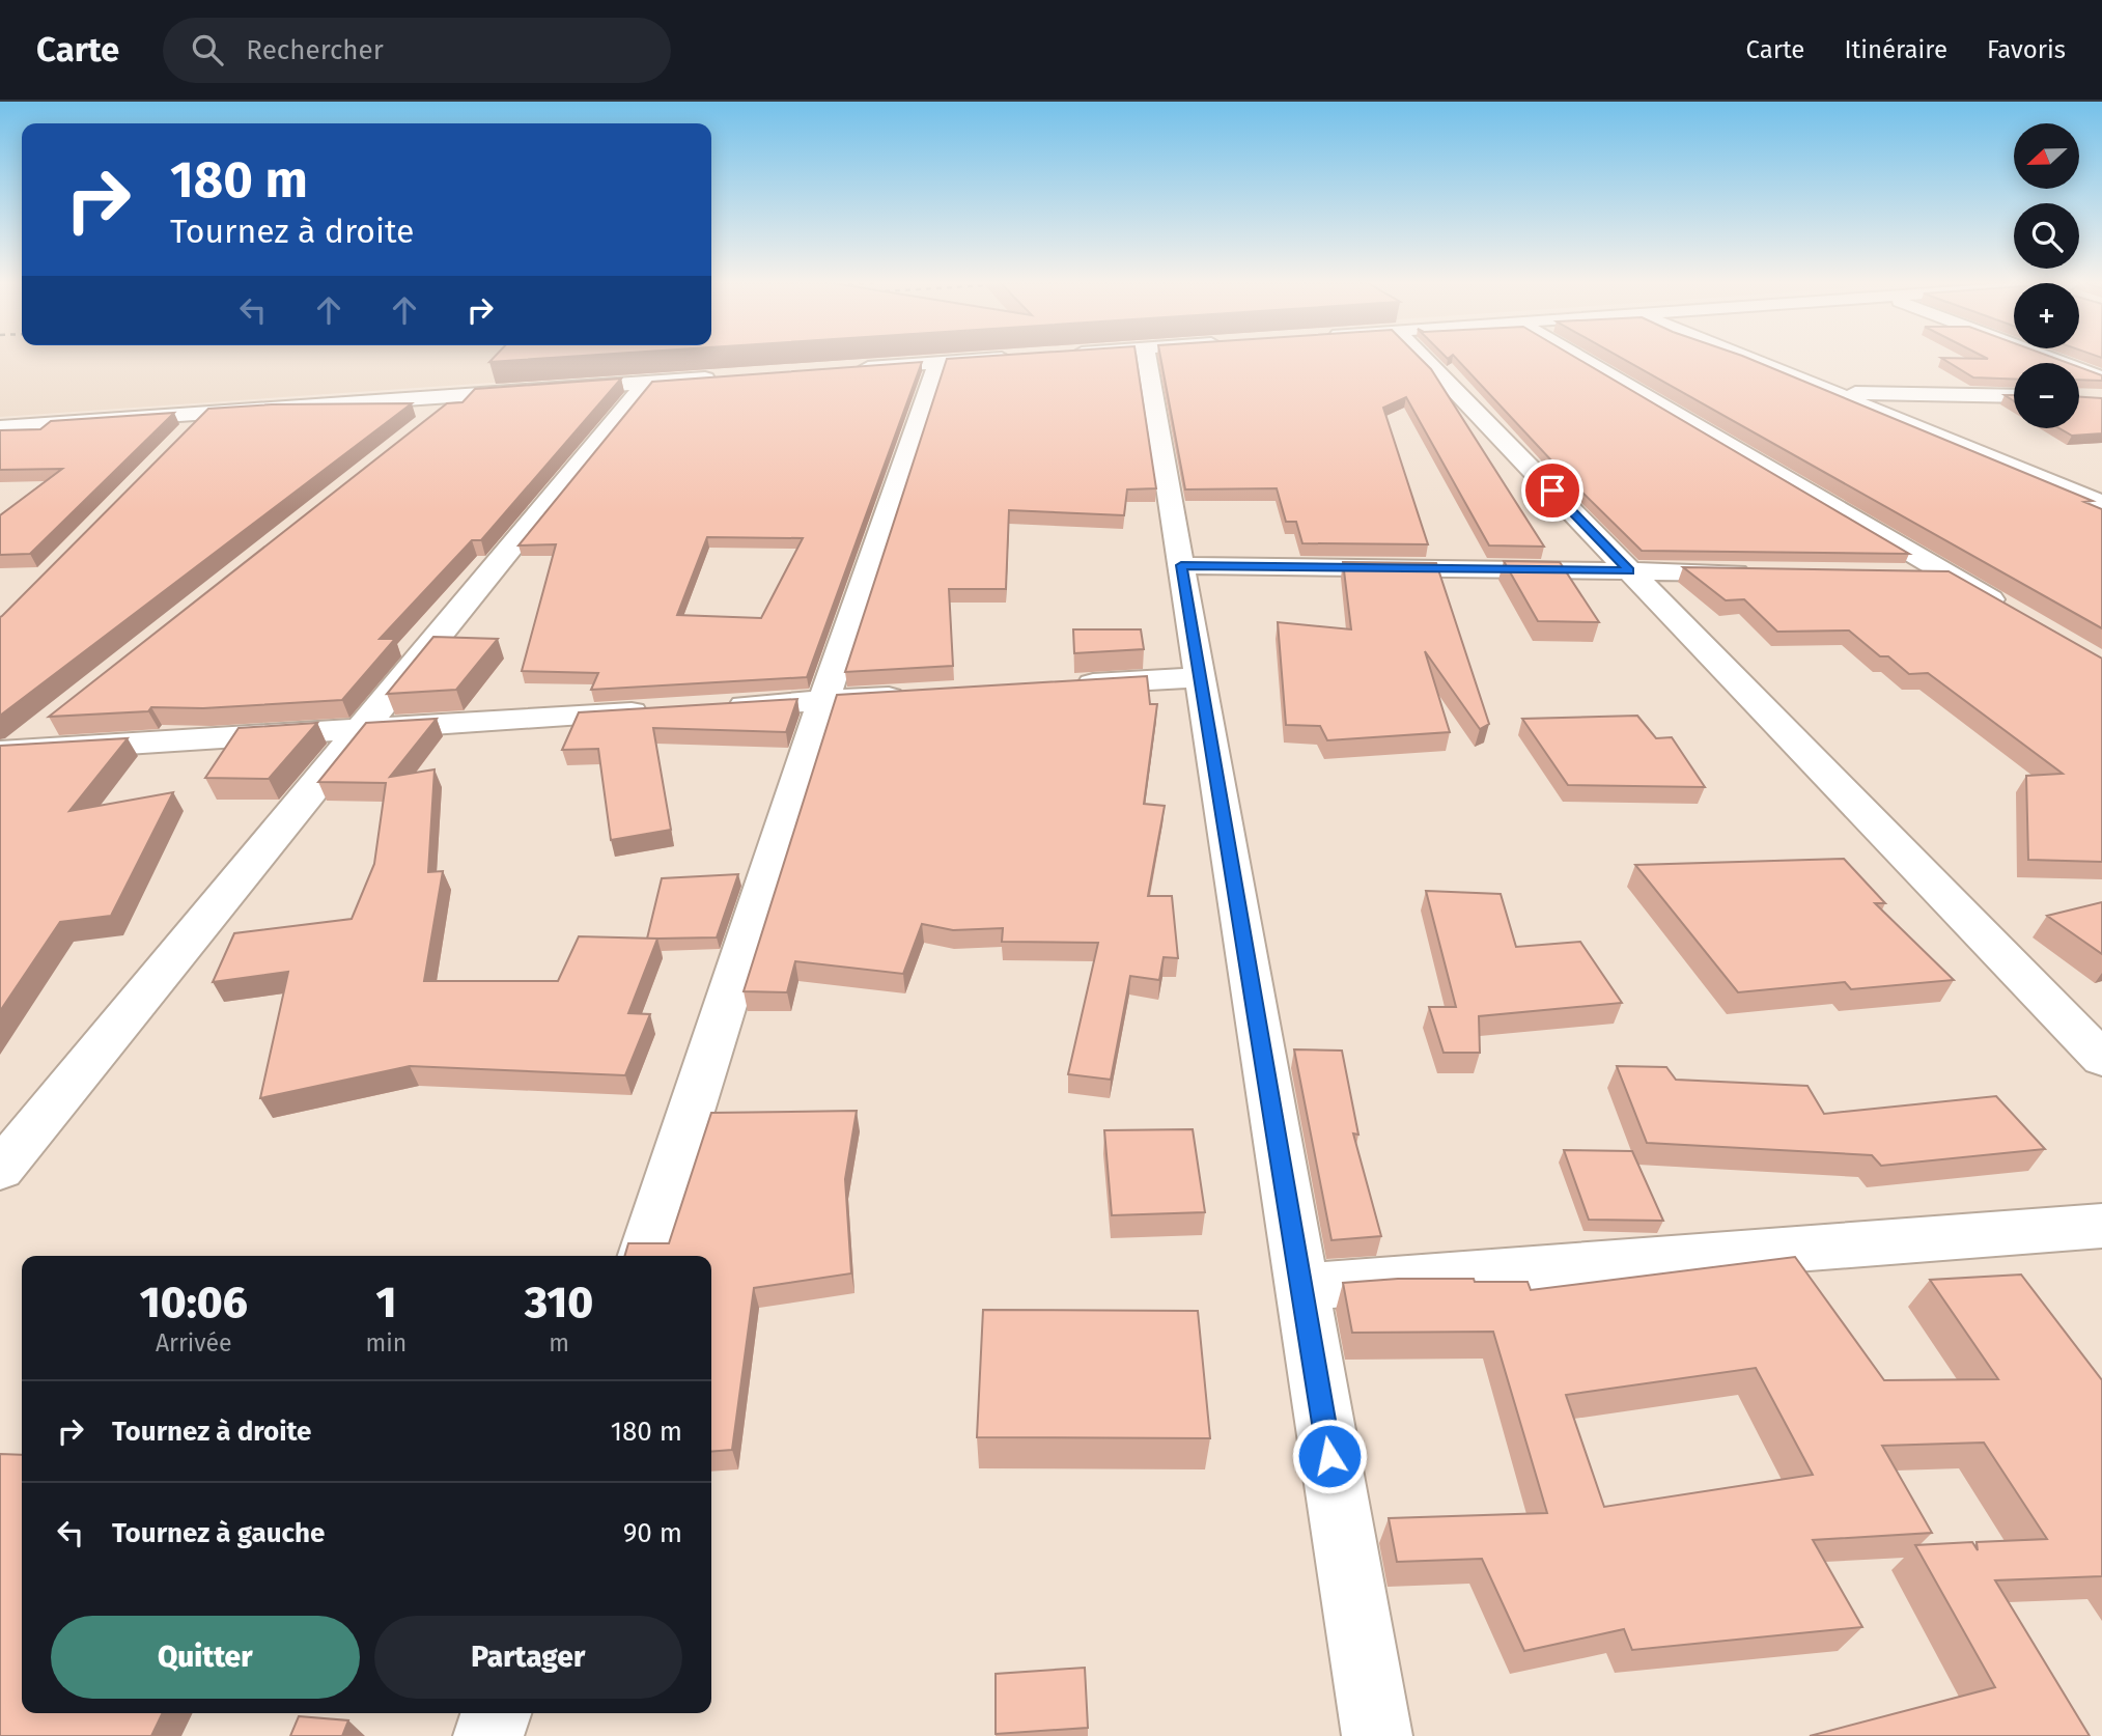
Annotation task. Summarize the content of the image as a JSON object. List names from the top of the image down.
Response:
{
  "north": "left",
  "page": {
    "header": "Carte",
    "search": "Rechercher",
    "nav": ["Carte", "Itinéraire", "Favoris"],
    "map_buttons": ["+", "−"],
    "turn": ["180 m", "Tournez à droite"],
    "eta": [
      "10:06",
      "Arrivée",
      "1",
      "min",
      "310",
      "m"
    ],
    "list": [
      {
        "name": "Tournez à droite",
        "value": "180 m"
      },
      {
        "name": "Tournez à gauche",
        "value": "90 m"
      }
    ],
    "buttons": ["Quitter", "Partager"]
  }
}
